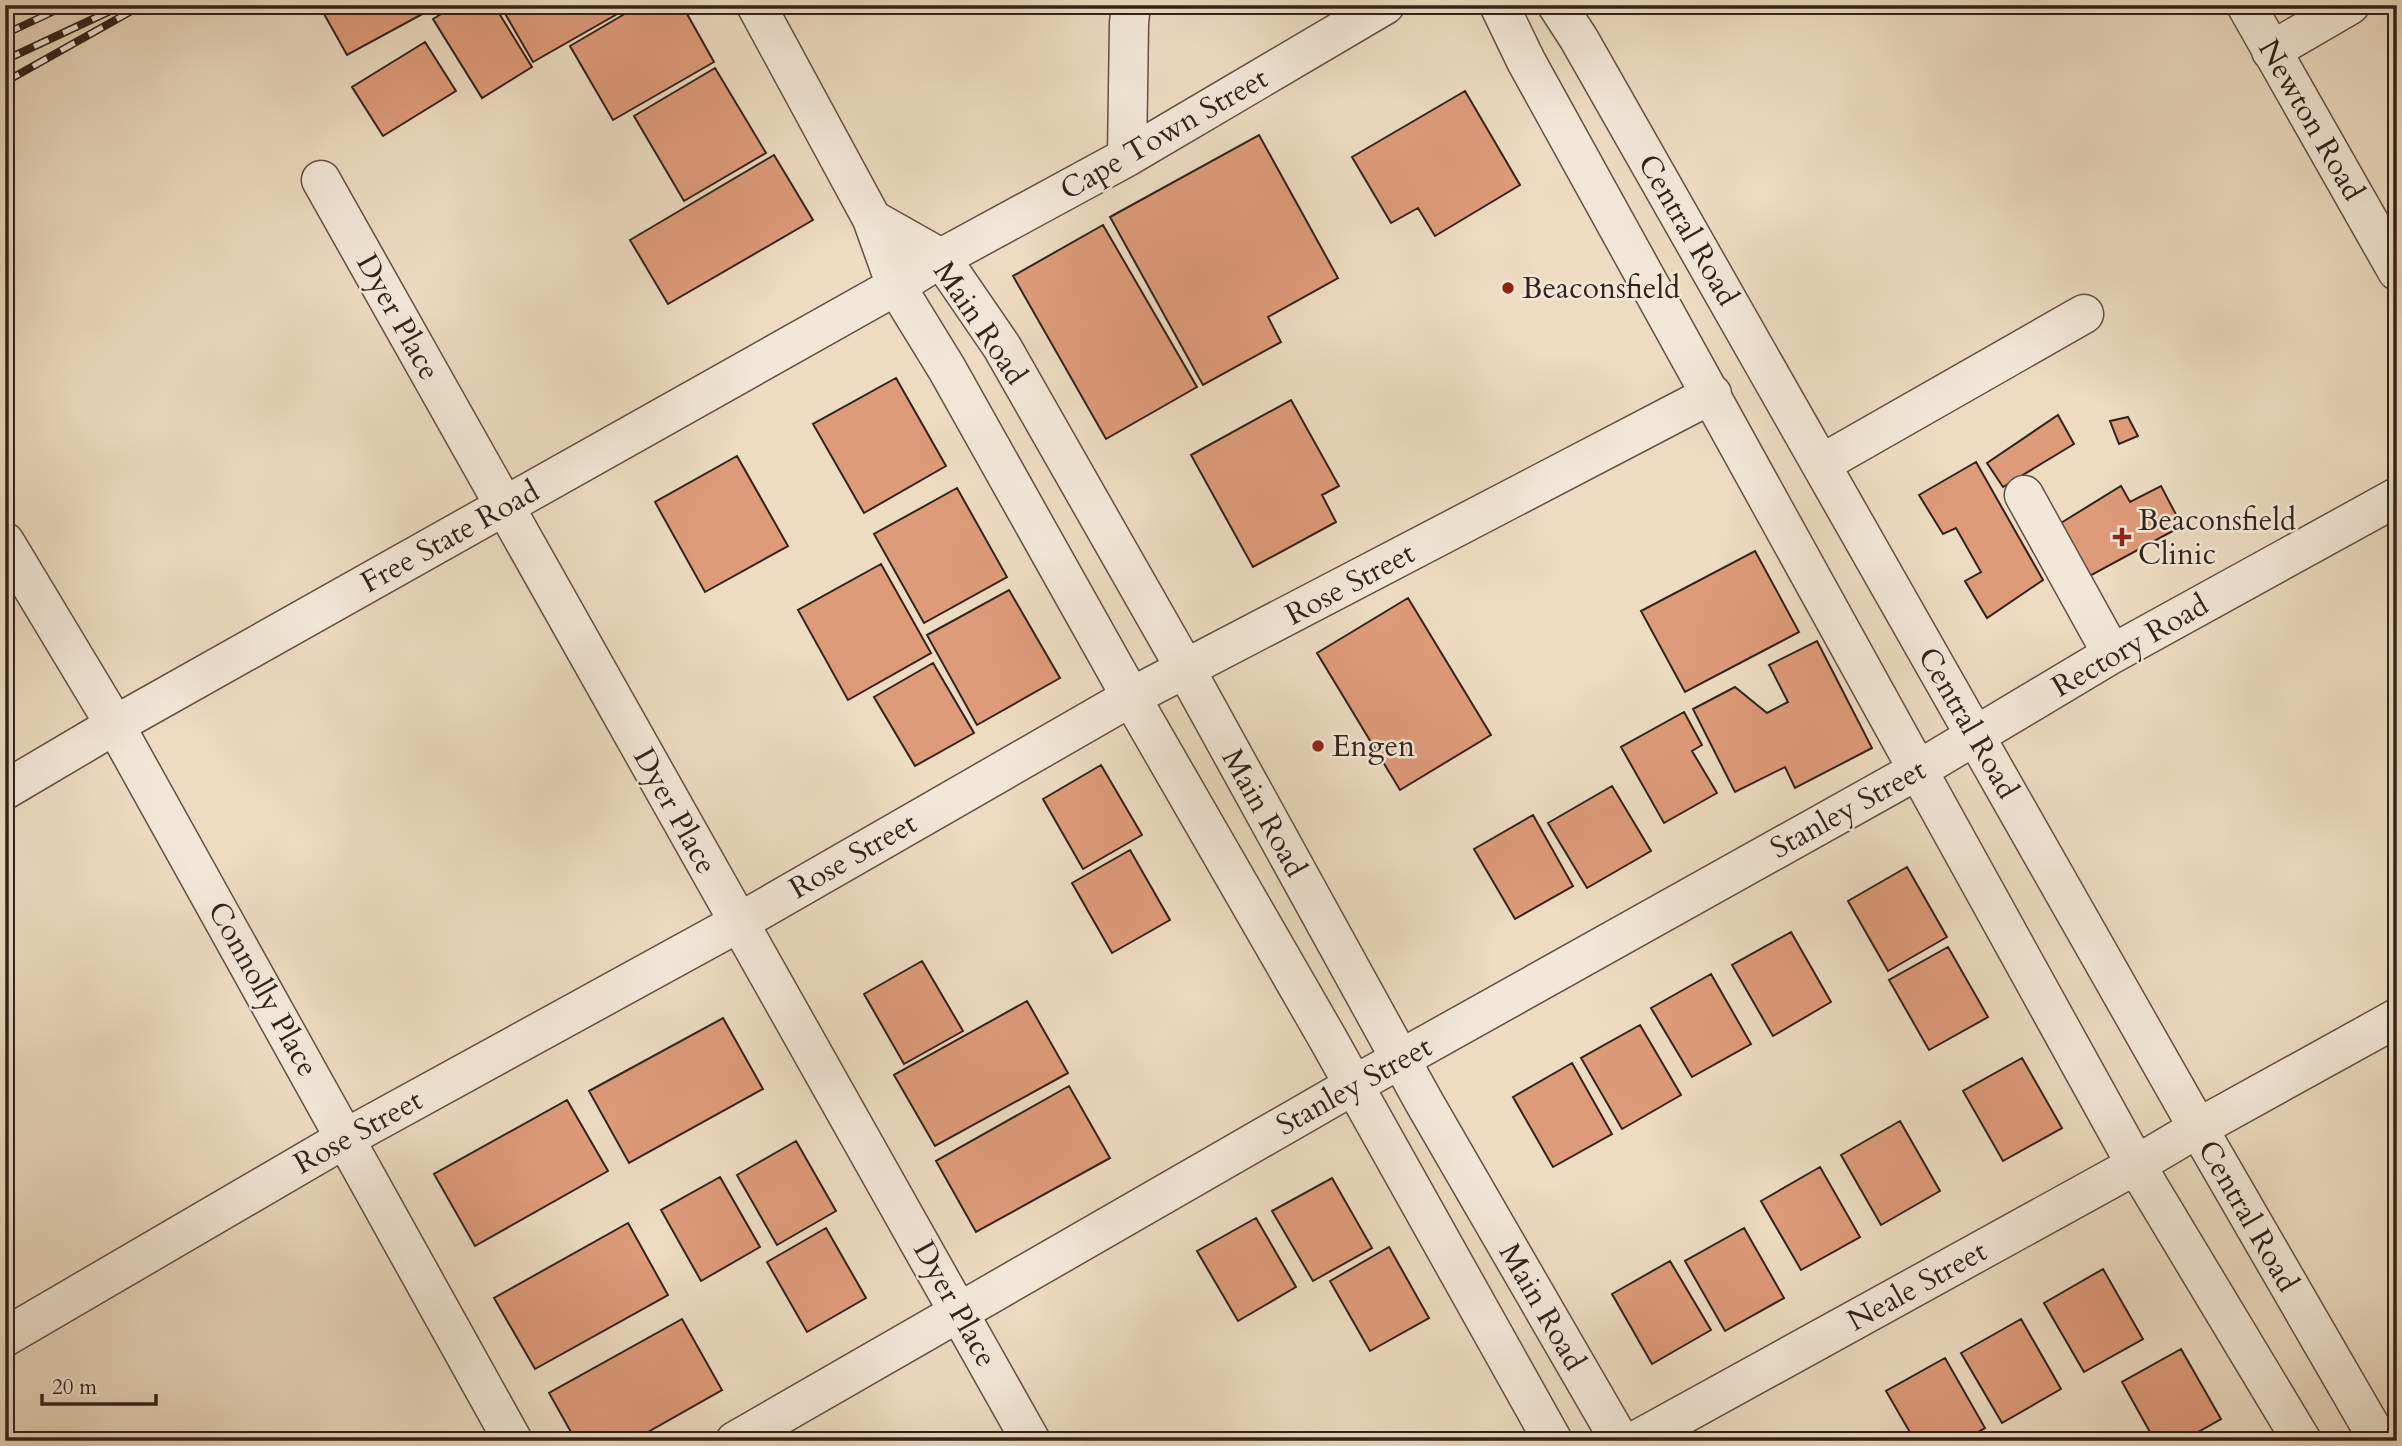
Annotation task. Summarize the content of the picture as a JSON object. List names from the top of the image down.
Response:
{
  "streets": {
    "street": [
      "Newton Road",
      "Cape Town Street",
      "Central Road",
      "Dyer Place",
      "Main Road",
      "Free State Road",
      "Rose Street",
      "Rectory Road",
      "Stanley Street",
      "Connolly Place",
      "Neale Street"
    ]
  },
  "crossings": [
    ["Cape Town Street", "Main Road"],
    ["Cape Town Street", "Free State Road"],
    ["Central Road", "Rose Street"],
    ["Central Road", "Rectory Road"],
    ["Central Road", "Stanley Street"],
    ["Central Road", "Neale Street"],
    ["Dyer Place", "Free State Road"],
    ["Dyer Place", "Rose Street"],
    ["Dyer Place", "Stanley Street"],
    ["Main Road", "Free State Road"],
    ["Main Road", "Rose Street"],
    ["Main Road", "Stanley Street"],
    ["Free State Road", "Connolly Place"],
    ["Rose Street", "Connolly Place"],
    ["Rectory Road", "Stanley Street"]
  ],
  "places": {
    "other": ["Beaconsfield", "Engen"],
    "health": ["Beaconsfield Clinic"]
  },
  "scale_bar": "20 m"
}
